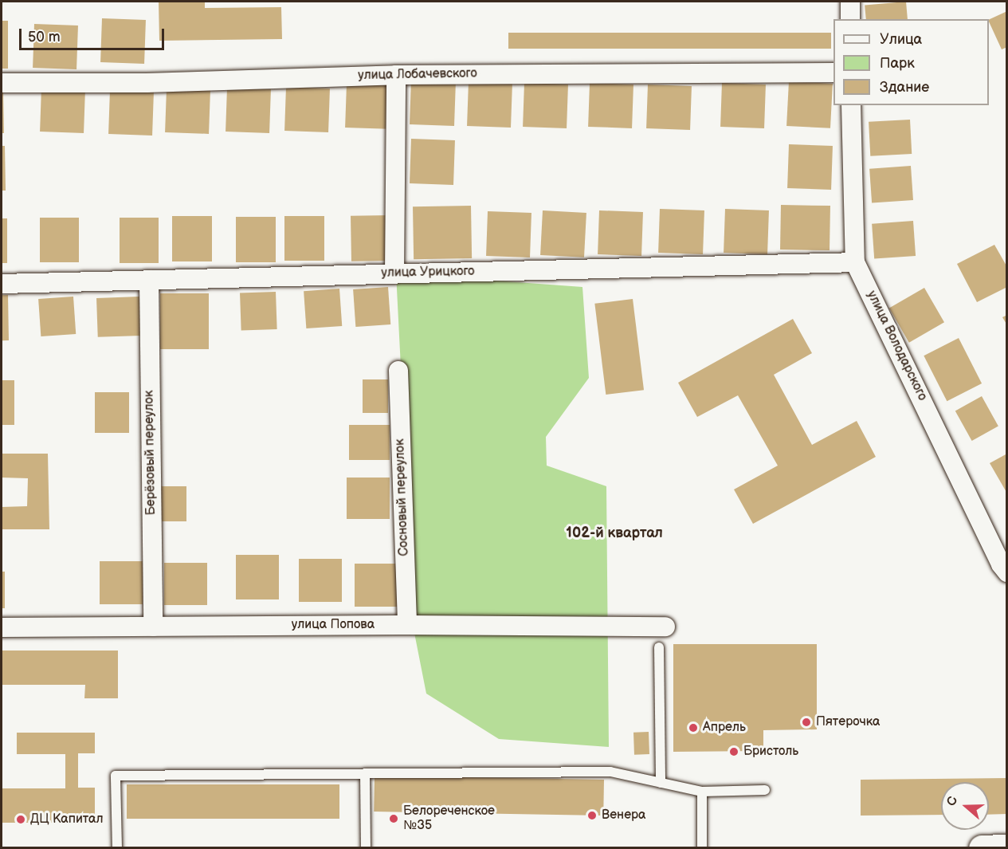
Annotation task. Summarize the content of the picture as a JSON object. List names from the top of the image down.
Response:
{
  "streets": {
    "street": [
      "улица Лобачевского",
      "улица Урицкого",
      "улица Володарского",
      "Берёзовый переулок",
      "Сосновый переулок",
      "улица Попова"
    ]
  },
  "crossings": [
    ["улица Урицкого", "улица Володарского"],
    ["улица Урицкого", "Берёзовый переулок"],
    ["Берёзовый переулок", "улица Попова"],
    ["Сосновый переулок", "улица Попова"]
  ],
  "districts": ["102-й квартал"],
  "places": [
    "Пятерочка",
    "Апрель",
    "Бристоль",
    "Венера",
    "Белореченское №35",
    "ДЦ Капитал"
  ],
  "legend": ["Улица", "Парк", "Здание"],
  "scale_bar": "50 m",
  "north": "left"
}
